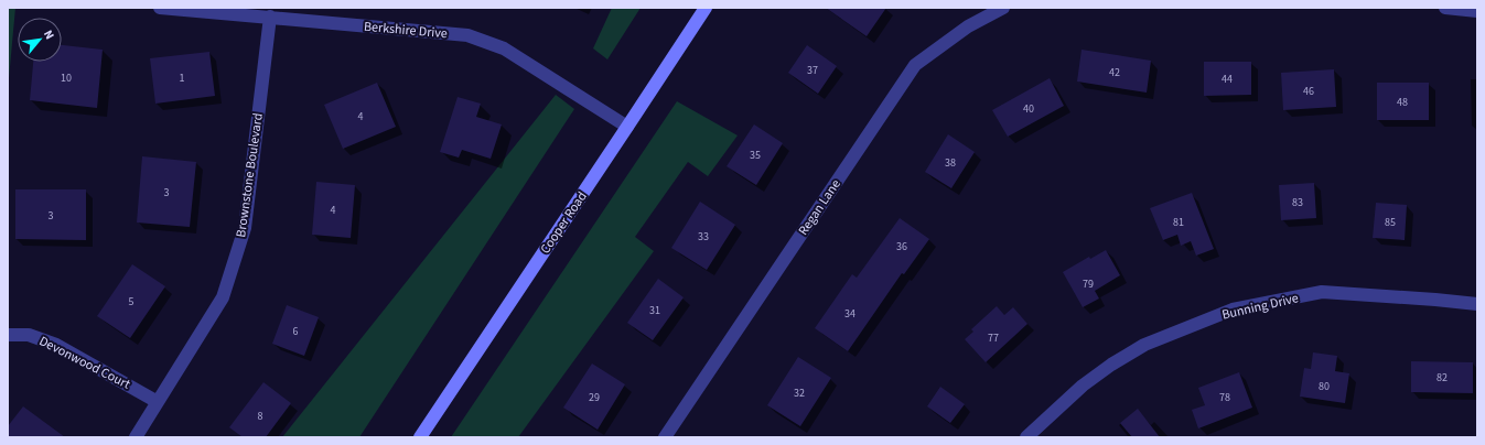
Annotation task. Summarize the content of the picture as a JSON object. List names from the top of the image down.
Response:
{
  "streets": {
    "street": [
      "Berkshire Drive",
      "Brownstone Boulevard",
      "Regan Lane",
      "Cooper Road",
      "Bunning Drive",
      "Devonwood Court"
    ]
  },
  "crossings": [
    ["Berkshire Drive", "Brownstone Boulevard"],
    ["Berkshire Drive", "Cooper Road"],
    ["Brownstone Boulevard", "Devonwood Court"]
  ],
  "house_numbers": [
    "37",
    "42",
    "10",
    "1",
    "44",
    "46",
    "48",
    "40",
    "4",
    "35",
    "38",
    "3",
    "83",
    "4",
    "3",
    "81",
    "85",
    "33",
    "36",
    "79",
    "5",
    "31",
    "34",
    "6",
    "77",
    "82",
    "80",
    "32",
    "29",
    "78",
    "8"
  ],
  "north": "top right"
}
